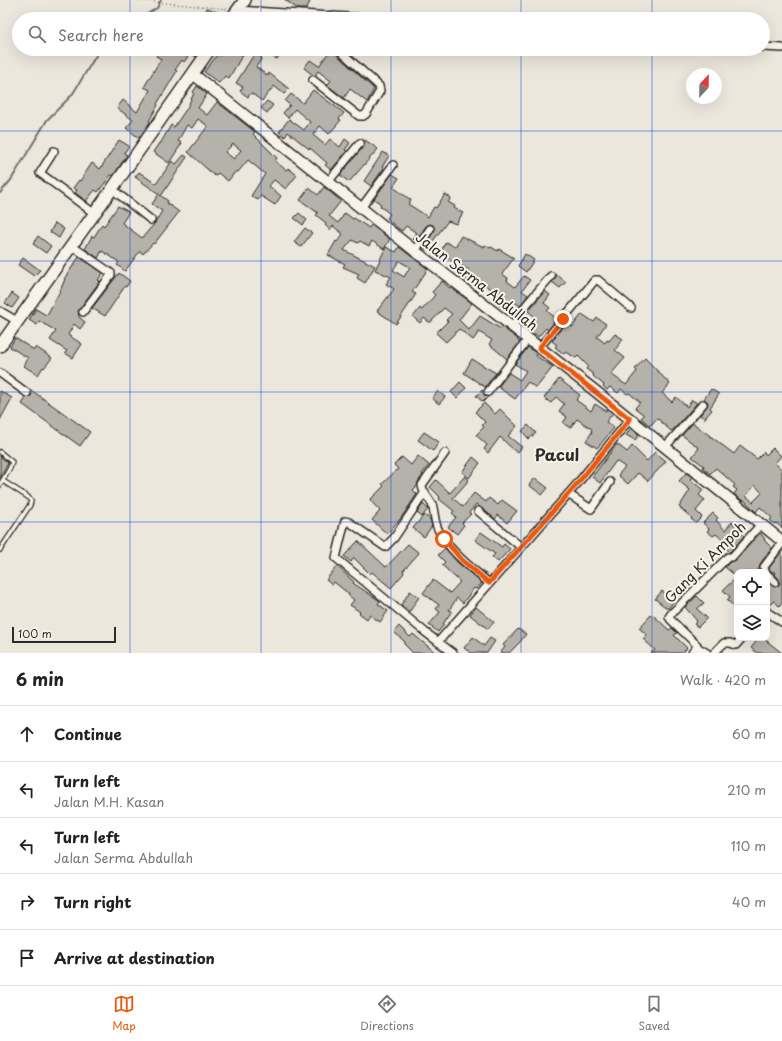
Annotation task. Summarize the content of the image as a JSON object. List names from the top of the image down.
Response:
{
  "streets": {
    "main road": ["Jalan Serma Abdullah"],
    "street": ["Gang Ki Ampoh"]
  },
  "crossings": [
    ["Jalan Serma Abdullah", "Gang Ki Ampoh"]
  ],
  "districts": ["Pacul"],
  "scale_bar": "100 m",
  "north": "top",
  "page": {
    "search": "Search here",
    "scale": "100 m",
    "heading": ["6 min", "Walk · 420 m"],
    "list": [
      ["Continue", "60 m"],
      ["Turn left", "Jalan M.H. Kasan", "210 m"],
      ["Turn left", "Jalan Serma Abdullah", "110 m"],
      ["Turn right", "40 m"],
      "Arrive at destination"
    ],
    "nav": ["Map", "Directions", "Saved"]
  }
}
